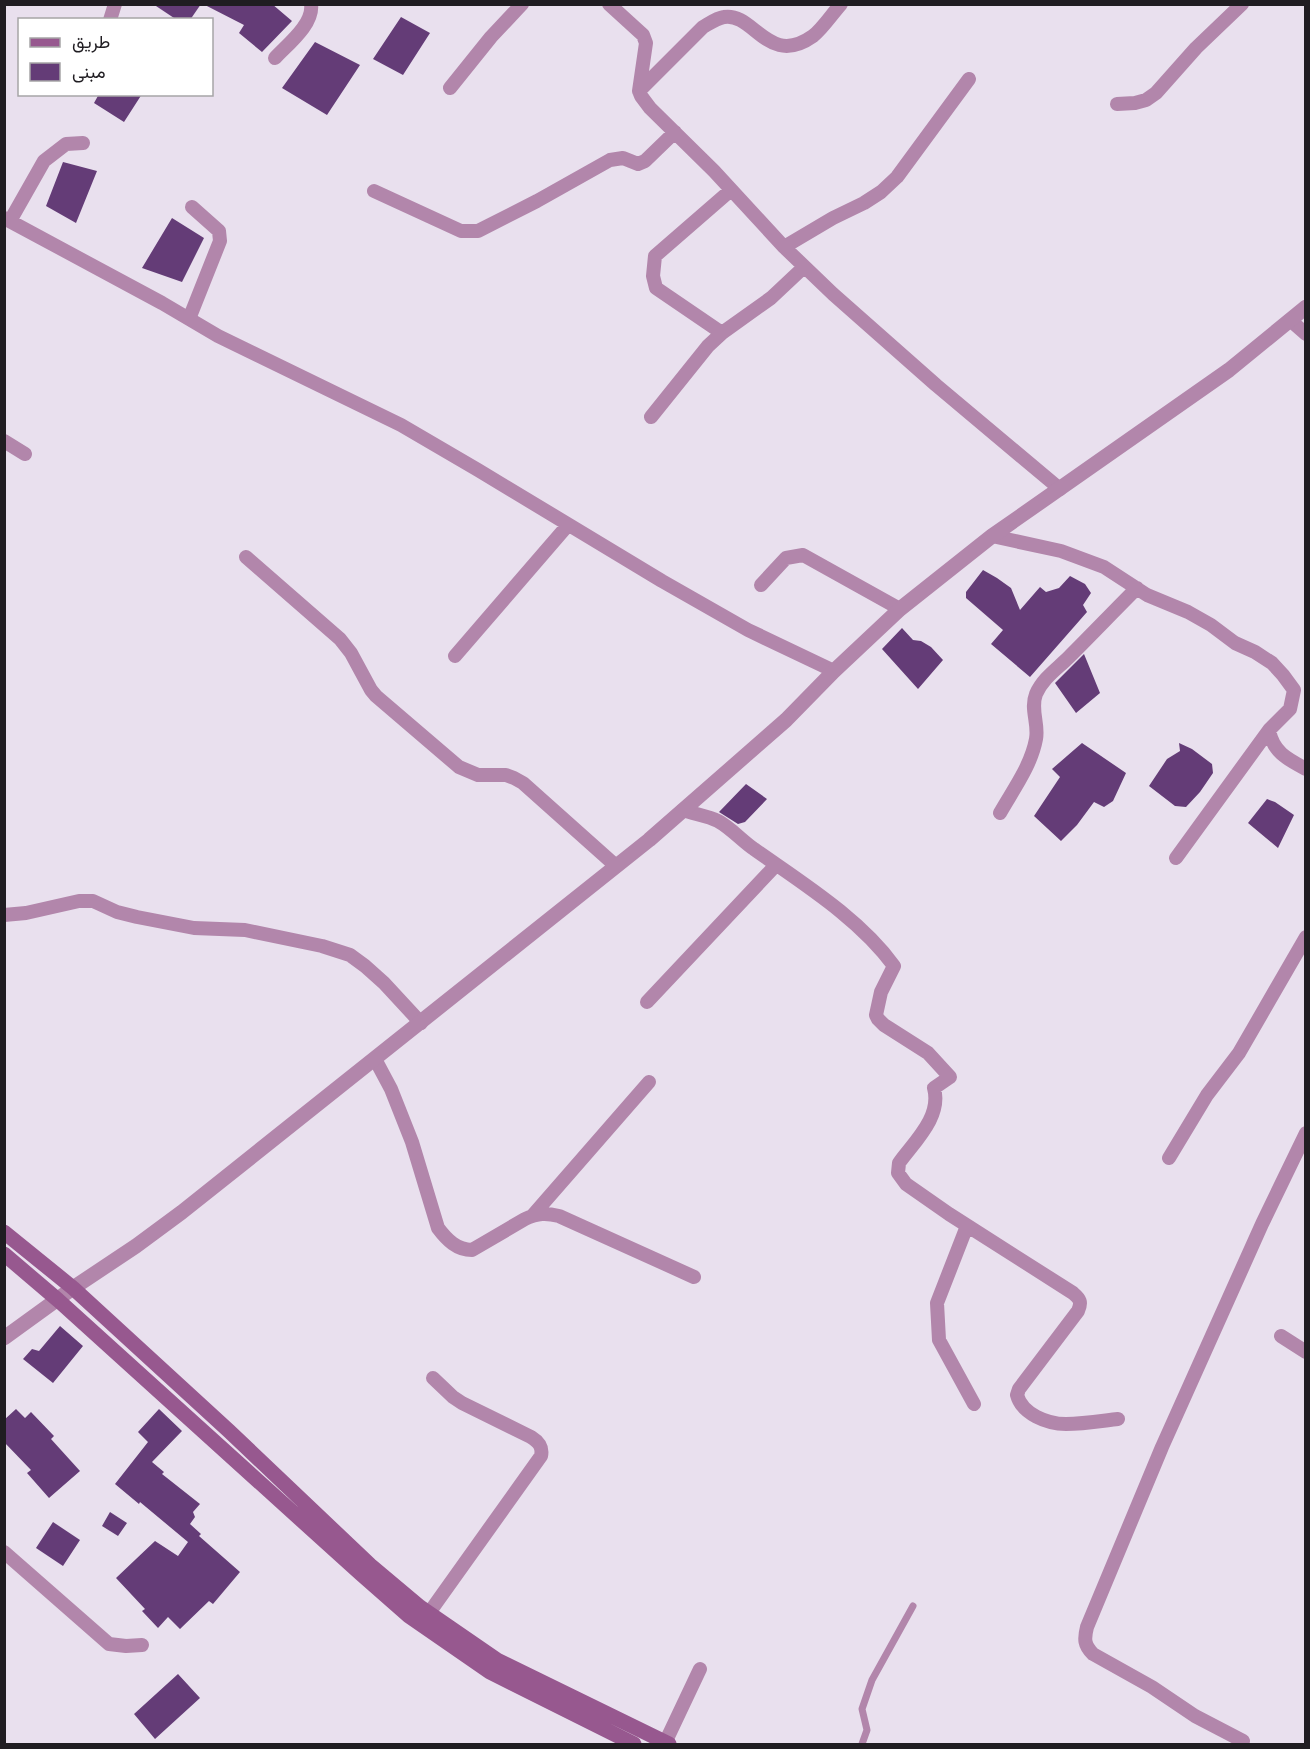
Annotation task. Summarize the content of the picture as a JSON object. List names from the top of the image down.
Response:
{
  "legend": ["طريق", "مبنى"]
}
